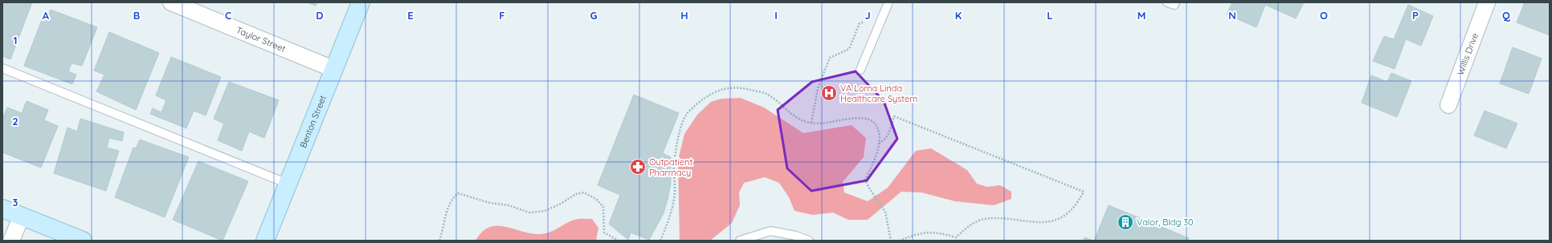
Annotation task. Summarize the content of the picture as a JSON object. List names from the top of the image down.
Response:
{
  "streets": {
    "street": ["Taylor Street", "Willis Drive", "Benton Street"]
  },
  "crossings": [
    ["Taylor Street", "Benton Street"]
  ],
  "places": {
    "hospital": ["VA Loma Linda Healthcare System"],
    "pharmacy": ["Outpatient Pharmacy"],
    "building": ["Valor, Bldg 30"]
  },
  "grid": {
    "columns": [
      "A",
      "B",
      "C",
      "D",
      "E",
      "F",
      "G",
      "H",
      "I",
      "J",
      "K",
      "L",
      "M",
      "N",
      "O",
      "P",
      "Q"
    ],
    "rows": ["1", "2", "3"]
  }
}
